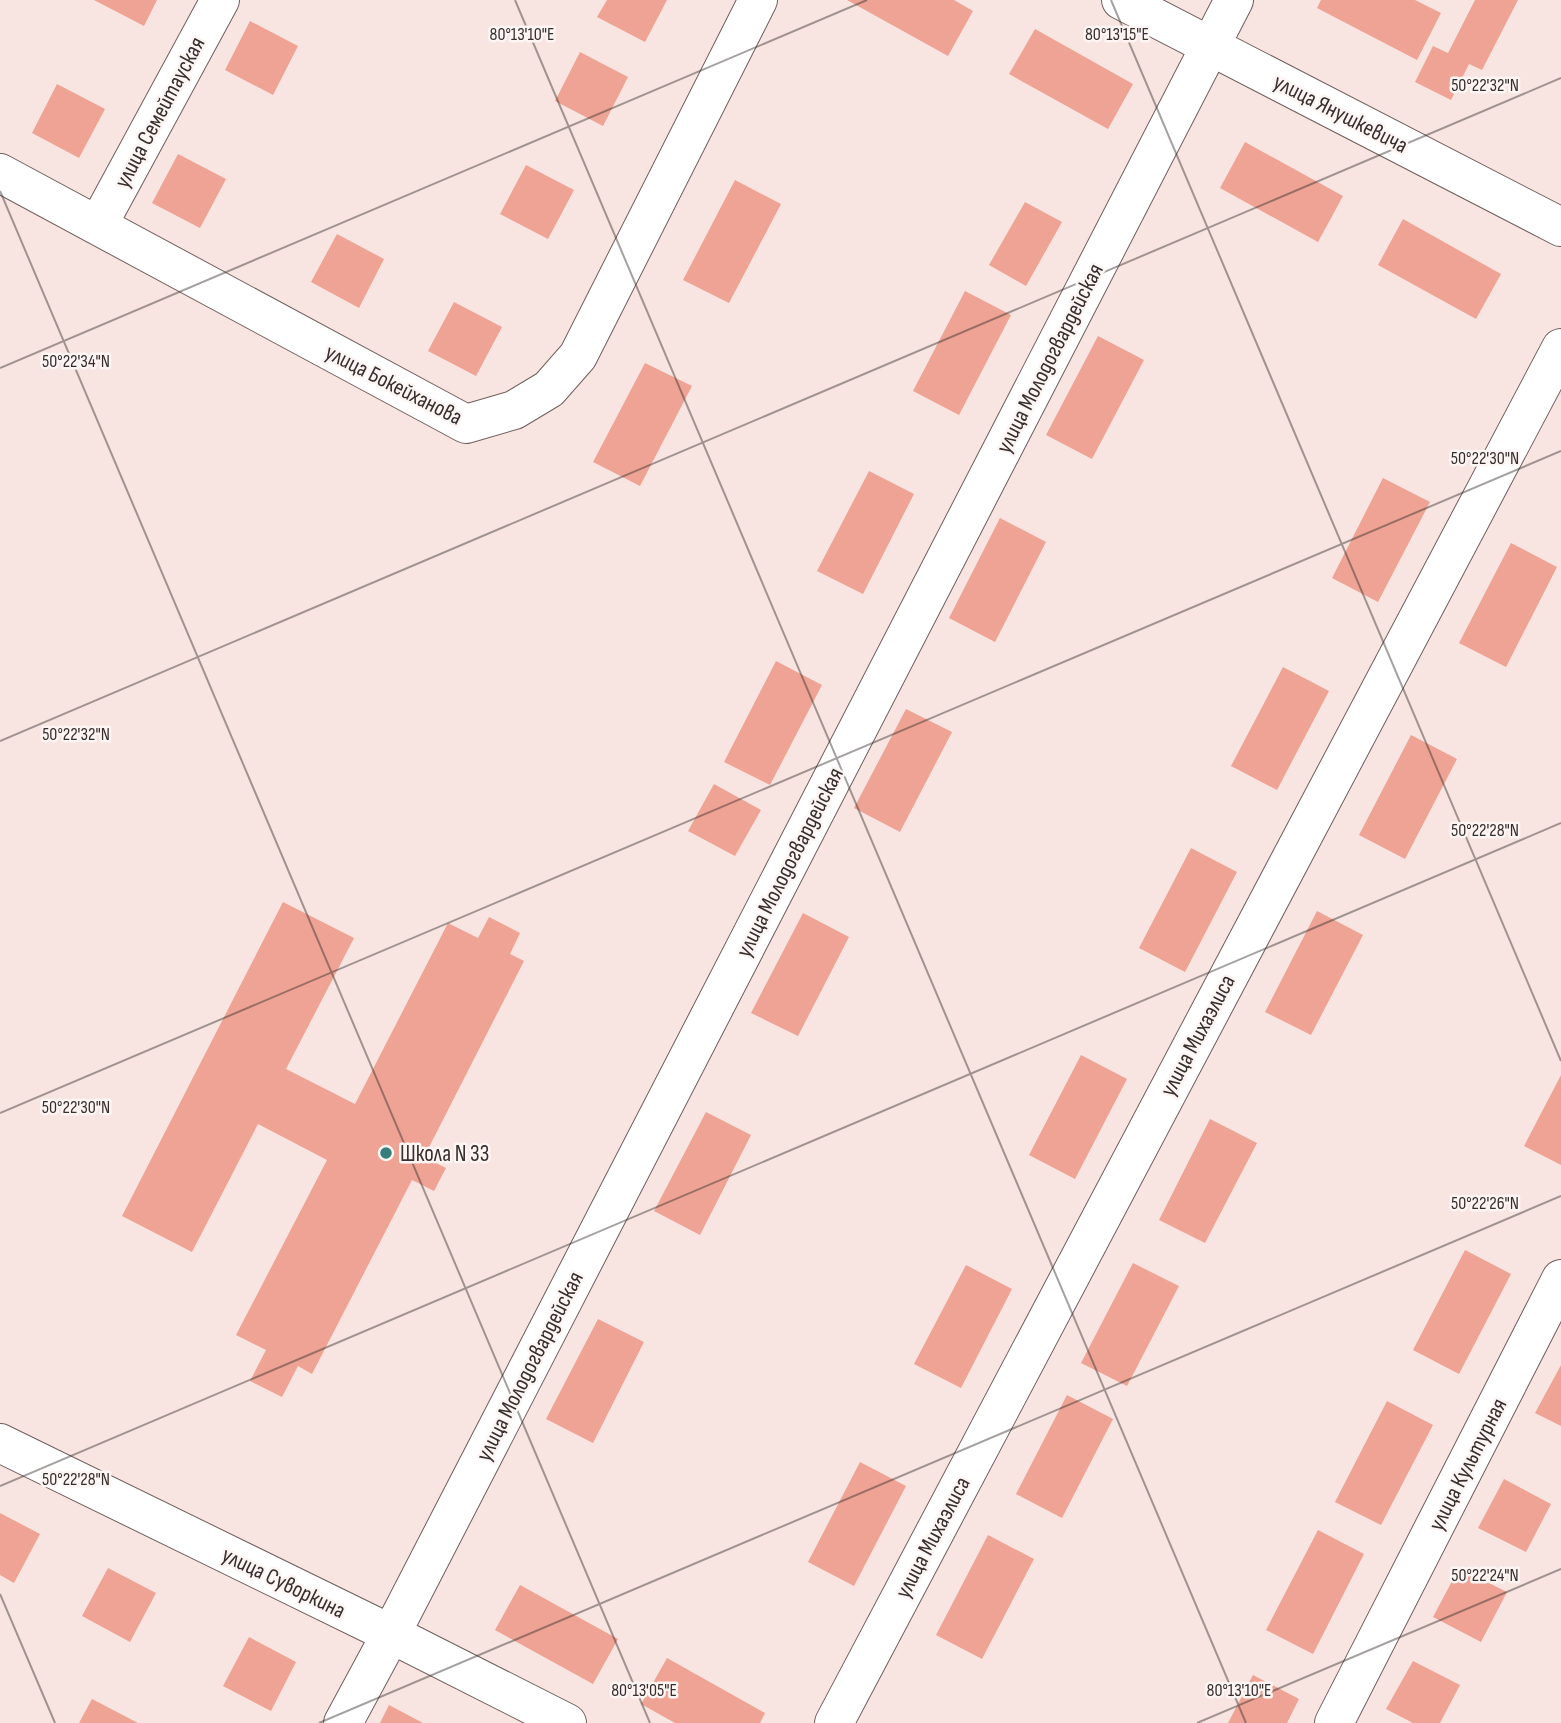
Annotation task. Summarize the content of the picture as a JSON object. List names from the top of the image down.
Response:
{
  "streets": {
    "street": [
      "улица Семейтауская",
      "улица Янушкевича",
      "улица Молодогвардейская",
      "улица Бокейханова",
      "улица Михаэлиса",
      "улица Культурная",
      "улица Суворкина"
    ]
  },
  "crossings": [
    ["улица Семейтауская", "улица Бокейханова"],
    ["улица Янушкевича", "улица Молодогвардейская"],
    ["улица Молодогвардейская", "улица Суворкина"]
  ],
  "places": ["Школа N 33"],
  "coordinates": [
    "80°13'10\"E",
    "80°13'15\"E",
    "50°22'32\"N",
    "50°22'34\"N",
    "50°22'30\"N",
    "50°22'28\"N",
    "50°22'26\"N",
    "50°22'24\"N",
    "80°13'05\"E"
  ]
}
